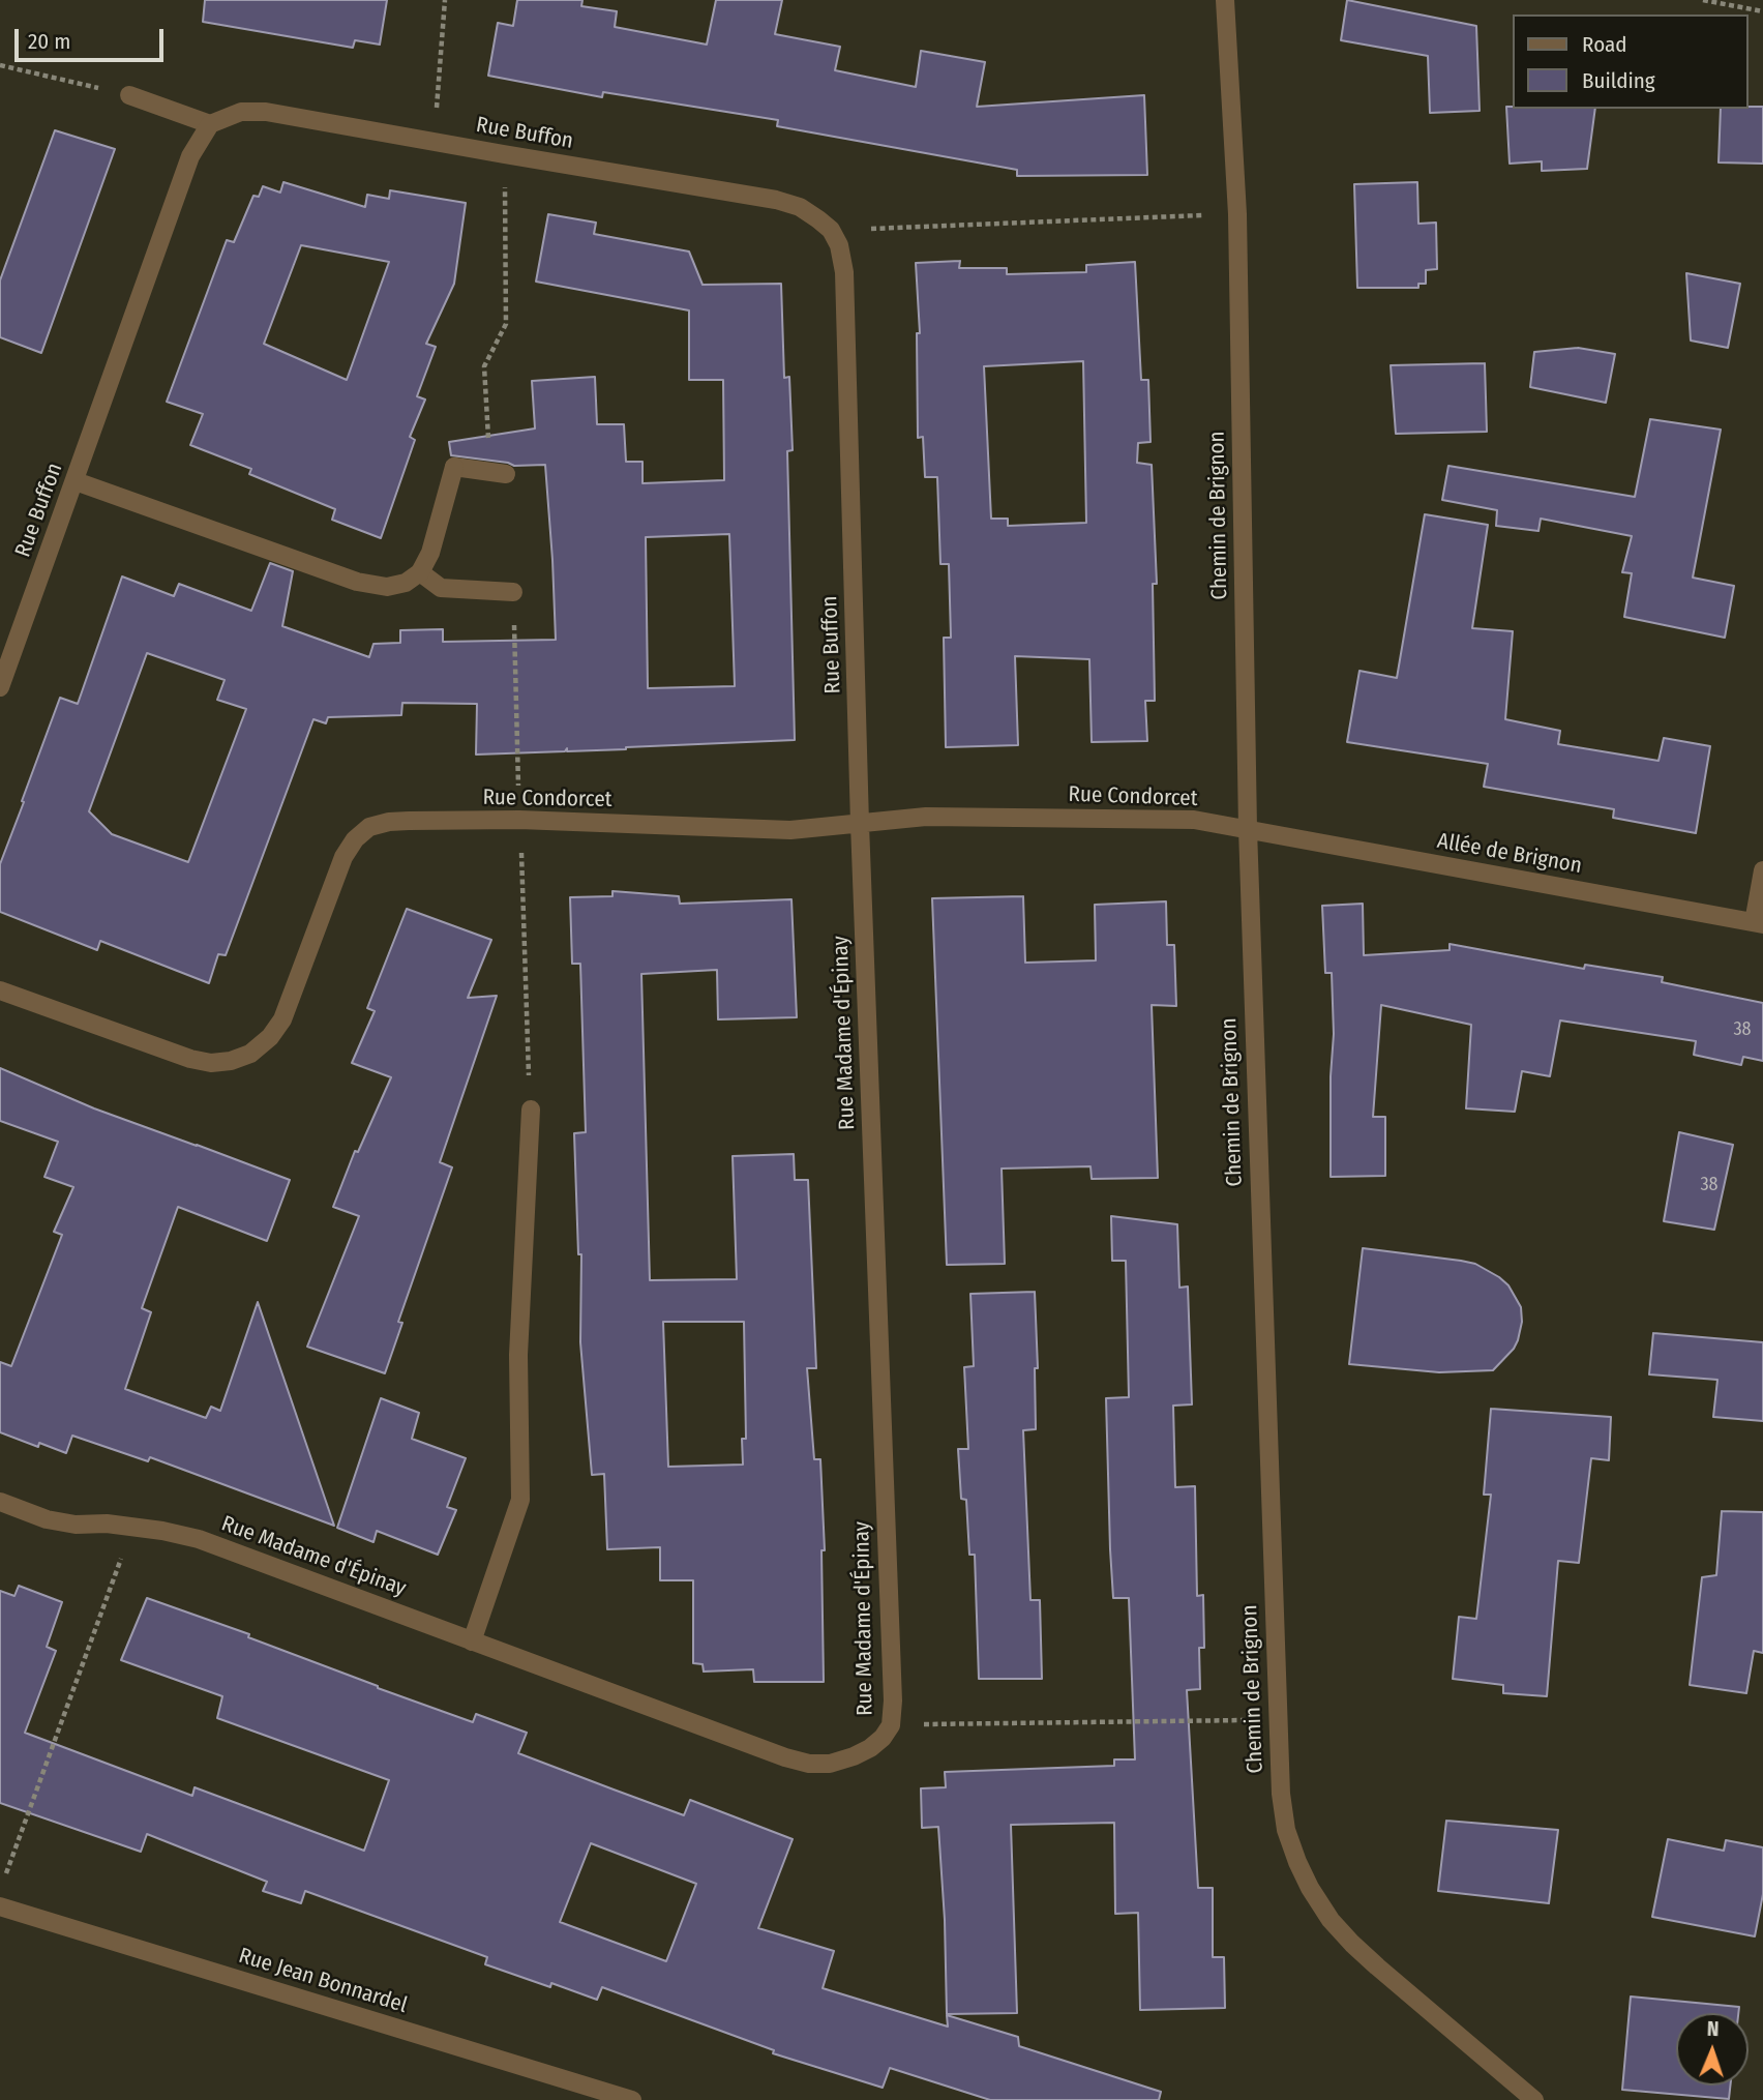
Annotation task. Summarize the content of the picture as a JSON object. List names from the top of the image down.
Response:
{
  "streets": {
    "street": [
      "Rue Buffon",
      "Chemin de Brignon",
      "Rue Condorcet",
      "Allée de Brignon",
      "Rue Madame d'Épinay",
      "Rue Jean Bonnardel"
    ]
  },
  "crossings": [
    ["Rue Buffon", "Rue Condorcet"],
    ["Rue Buffon", "Rue Madame d'Épinay"],
    ["Chemin de Brignon", "Rue Condorcet"],
    ["Chemin de Brignon", "Allée de Brignon"],
    ["Rue Condorcet", "Allée de Brignon"],
    ["Rue Condorcet", "Rue Madame d'Épinay"]
  ],
  "house_numbers": ["38", "38"],
  "legend": ["Road", "Building"],
  "scale_bar": "20 m",
  "north": "top"
}
